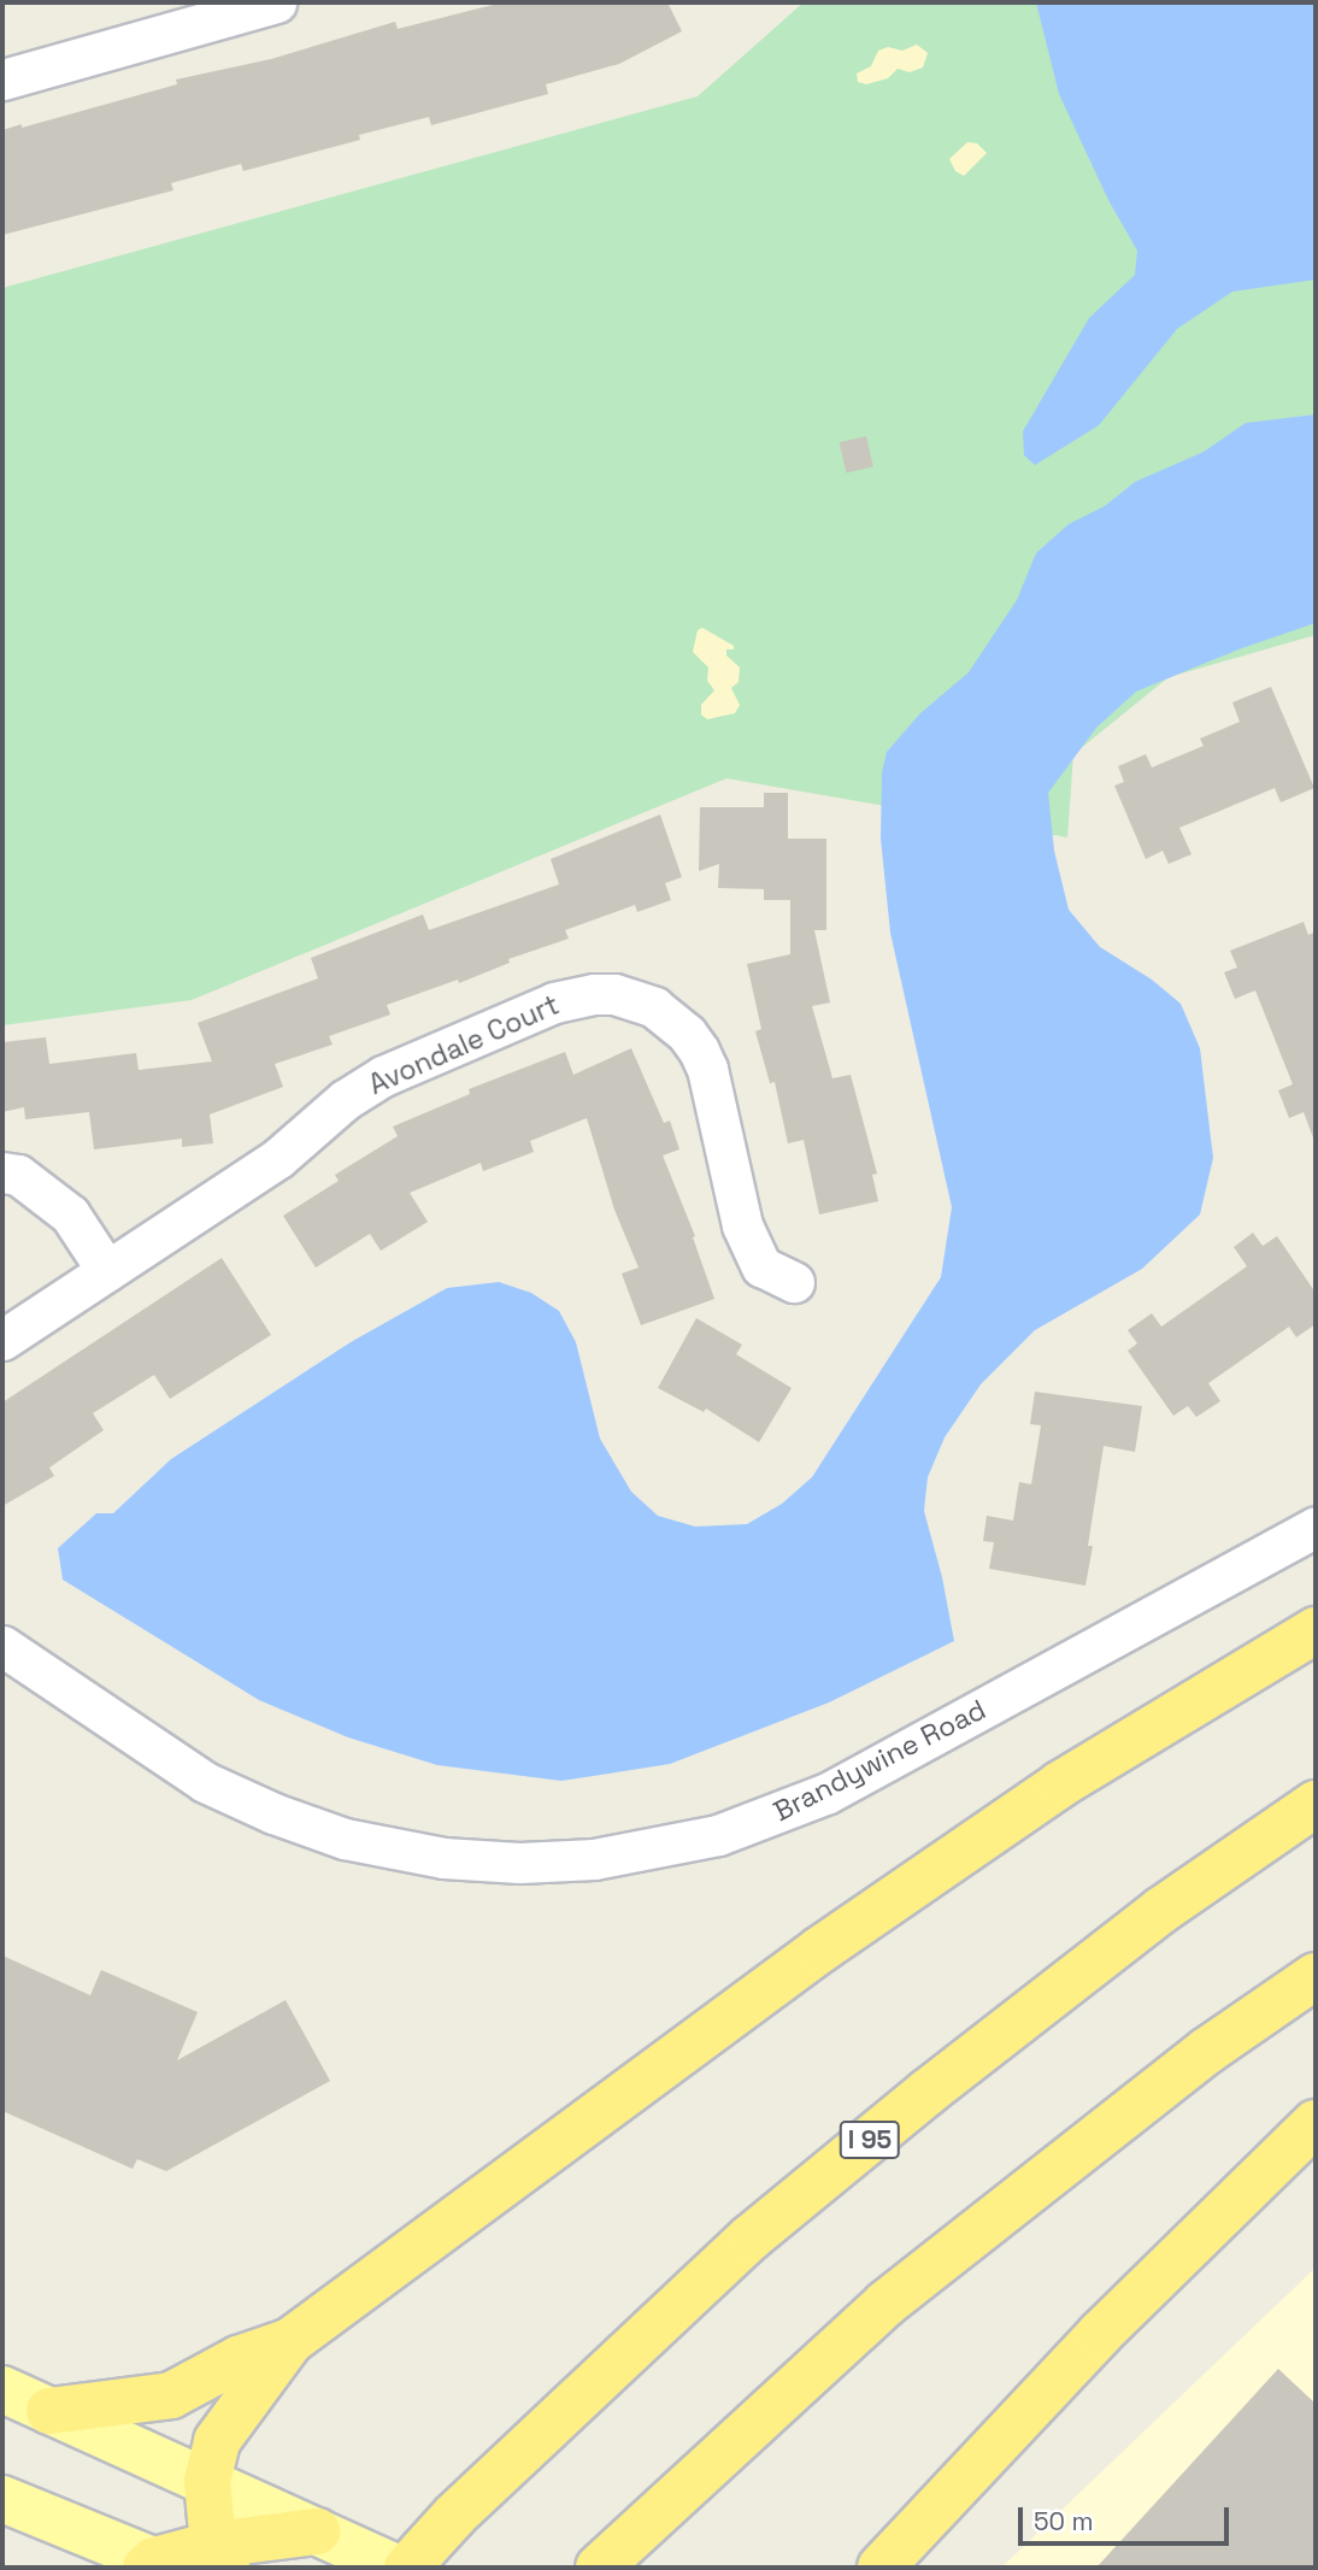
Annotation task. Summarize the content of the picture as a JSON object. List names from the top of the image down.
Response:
{
  "streets": {
    "highway": ["I 95"],
    "street": ["Avondale Court", "Brandywine Road"]
  },
  "scale_bar": "50 m"
}
